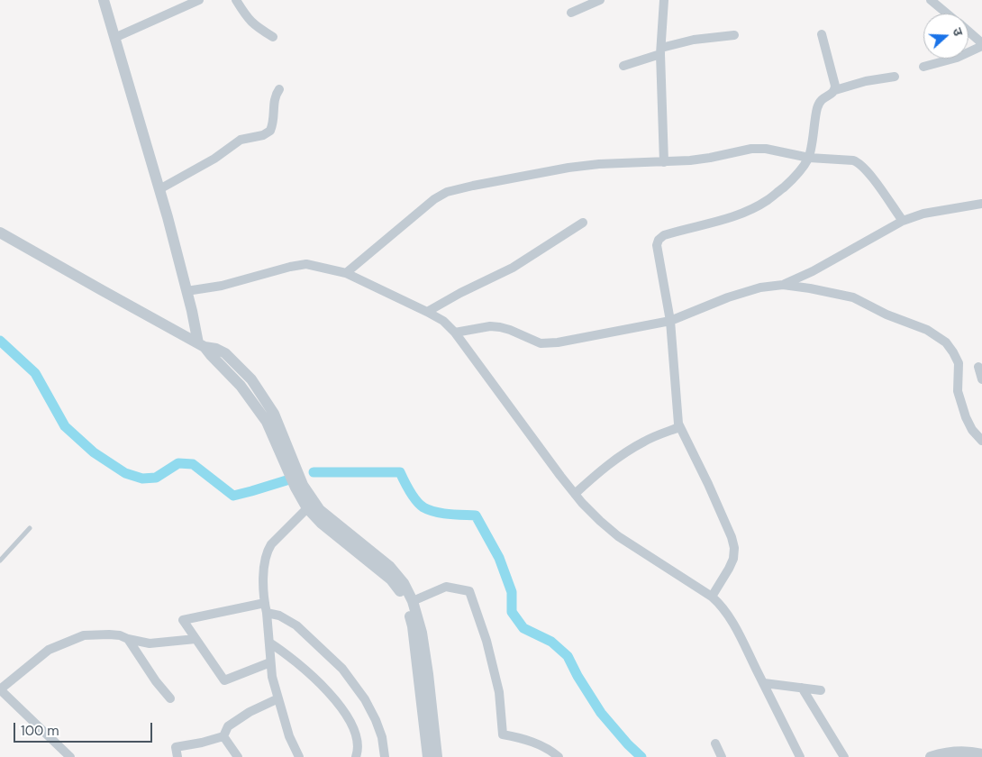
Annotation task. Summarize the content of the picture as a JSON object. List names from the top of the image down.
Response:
{
  "scale_bar": "100 m",
  "north": "right"
}
